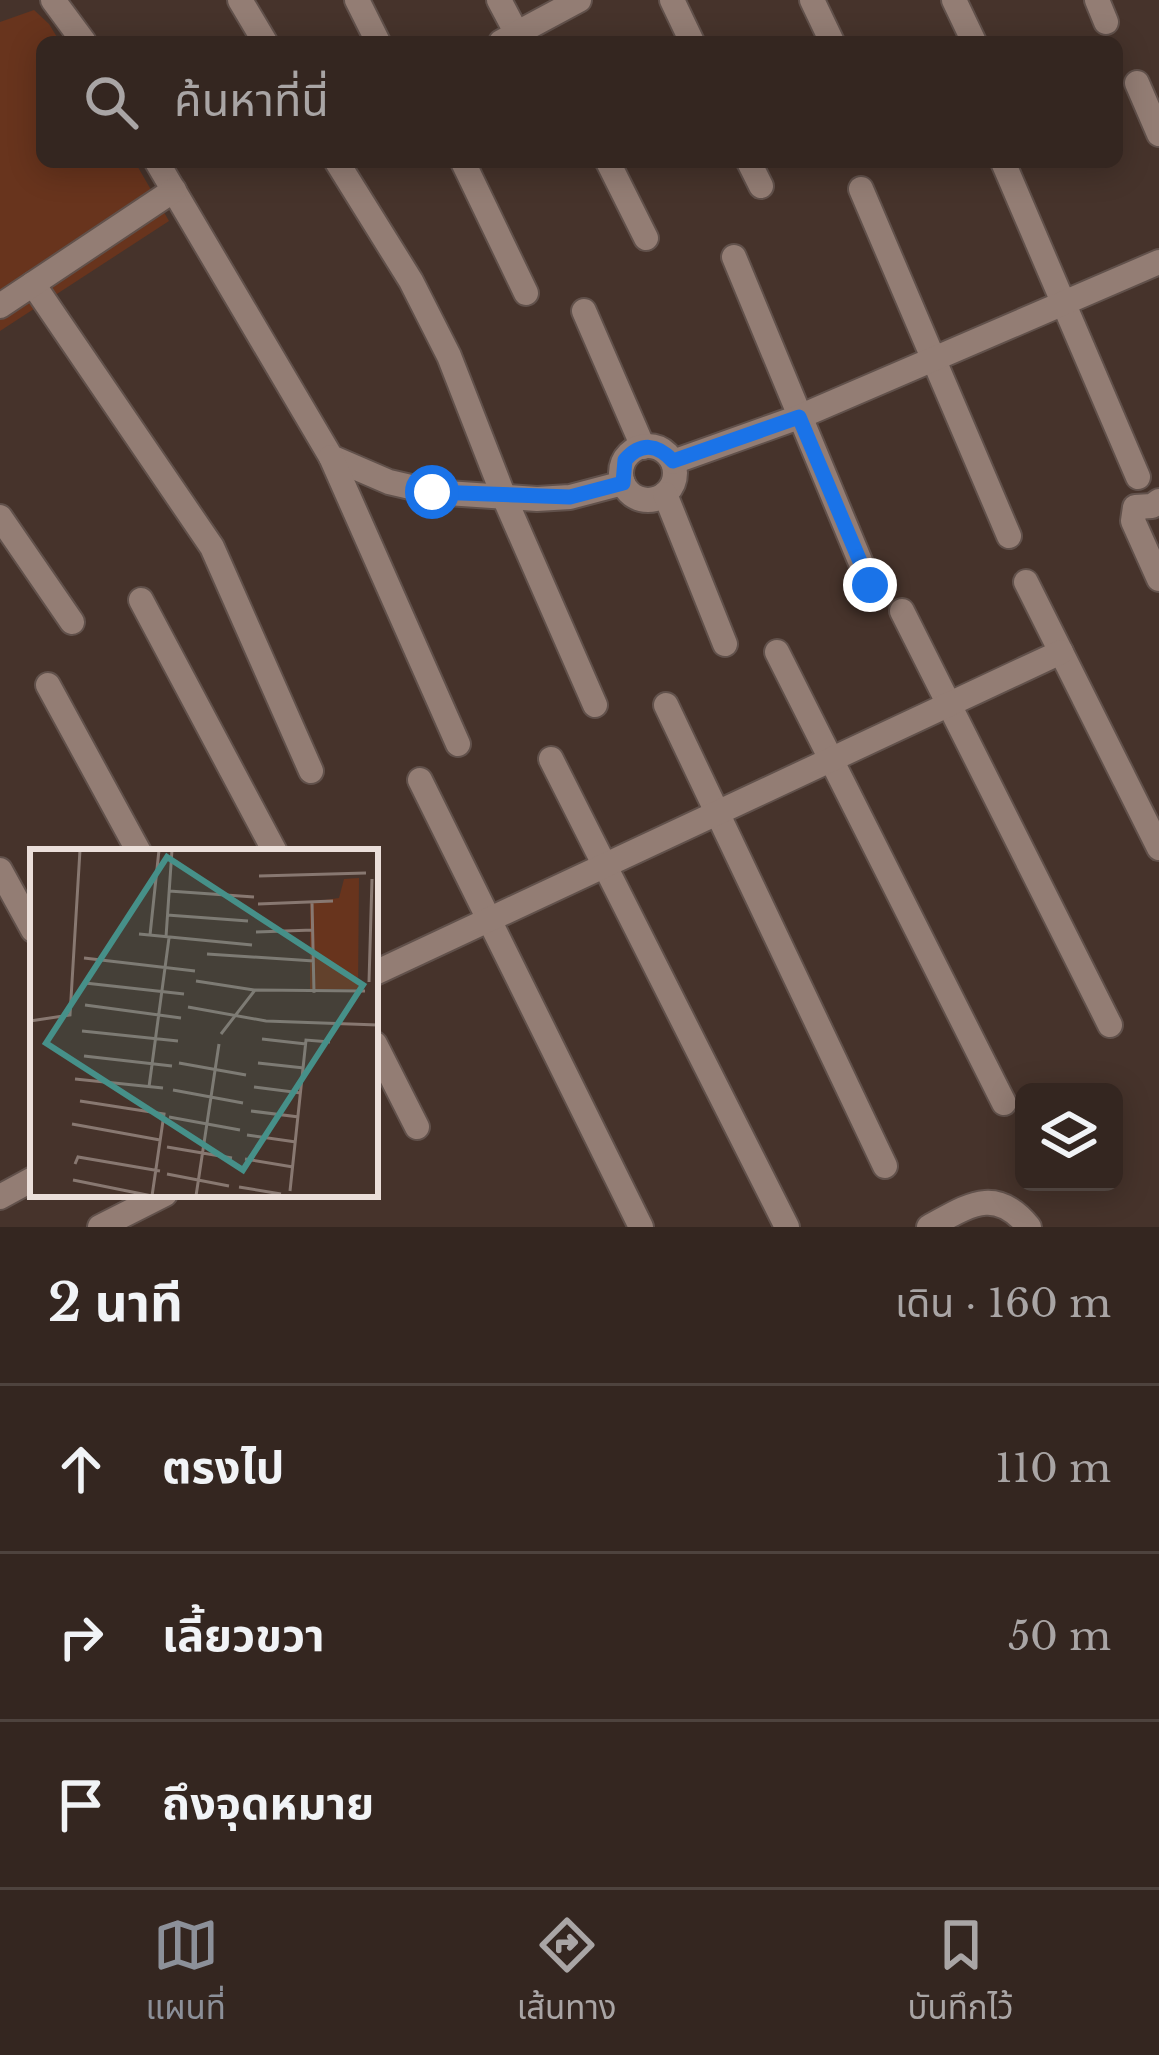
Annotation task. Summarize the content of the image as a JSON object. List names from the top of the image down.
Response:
{
  "page": {
    "search": "ค้นหาที่นี่",
    "heading": ["2 นาที", "เดิน · 160 m"],
    "list": [
      ["ตรงไป", "110 m"],
      ["เลี้ยวขวา", "50 m"],
      "ถึงจุดหมาย"
    ],
    "nav": ["แผนที่", "เส้นทาง", "บันทึกไว้"]
  }
}
